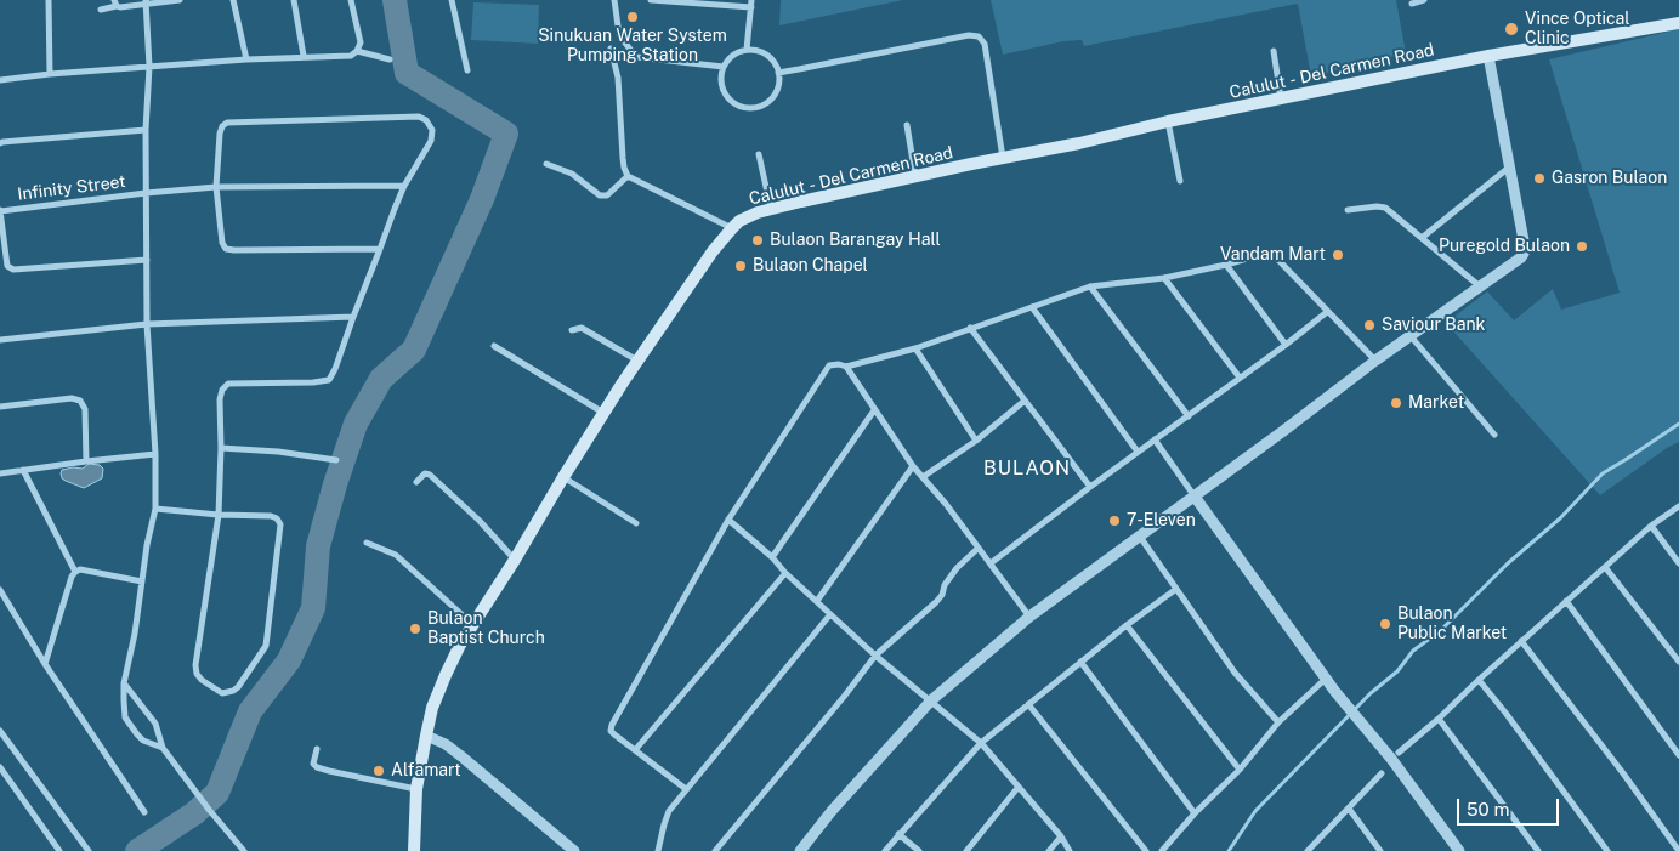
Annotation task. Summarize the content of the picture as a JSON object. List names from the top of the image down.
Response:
{
  "streets": {
    "main road": ["Calulut - Del Carmen Road"],
    "street": ["Infinity Street"]
  },
  "districts": ["BULAON"],
  "places": [
    "Sinukuan Water System Pumping Station",
    "Vince Optical Clinic",
    "Gasron Bulaon",
    "Bulaon Barangay Hall",
    "Puregold Bulaon",
    "Vandam Mart",
    "Bulaon Chapel",
    "Saviour Bank",
    "Market",
    "7-Eleven",
    "Bulaon Public Market",
    "Bulaon Baptist Church",
    "Alfamart"
  ],
  "scale_bar": "50 m"
}
